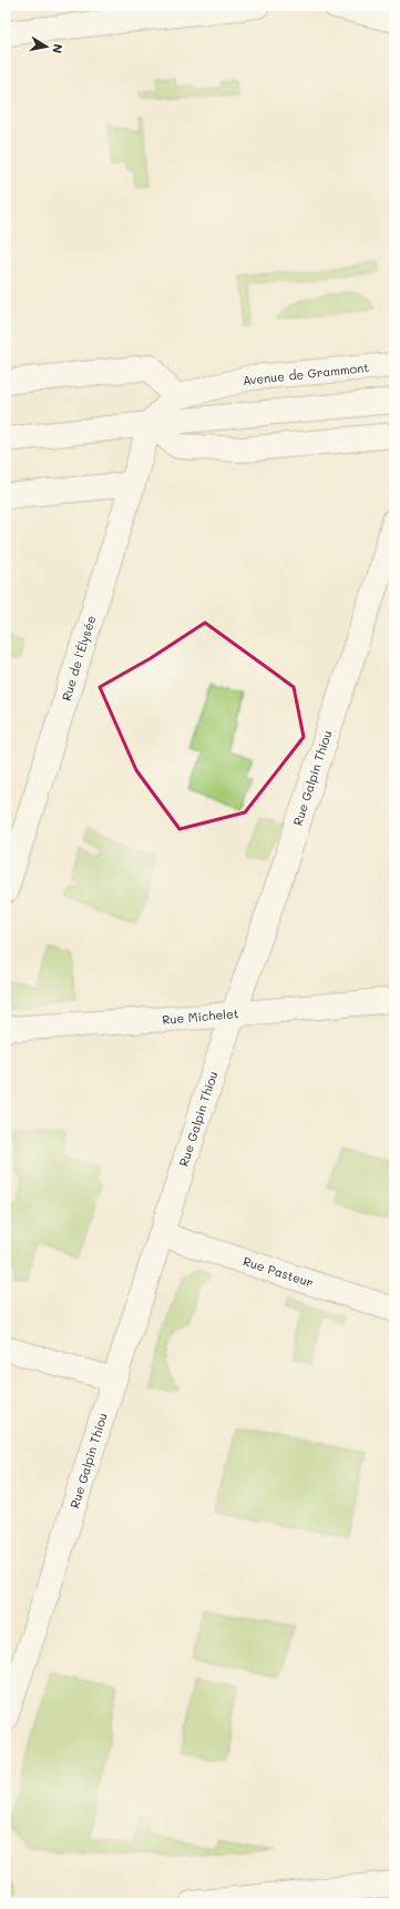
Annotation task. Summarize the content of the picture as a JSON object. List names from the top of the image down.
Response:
{
  "streets": {
    "street": [
      "Avenue de Grammont",
      "Rue de l'Élysée",
      "Rue Galpin Thiou",
      "Rue Michelet",
      "Rue Pasteur"
    ]
  },
  "crossings": [
    ["Rue Galpin Thiou", "Rue Michelet"],
    ["Rue Galpin Thiou", "Rue Pasteur"]
  ],
  "north": "right"
}
